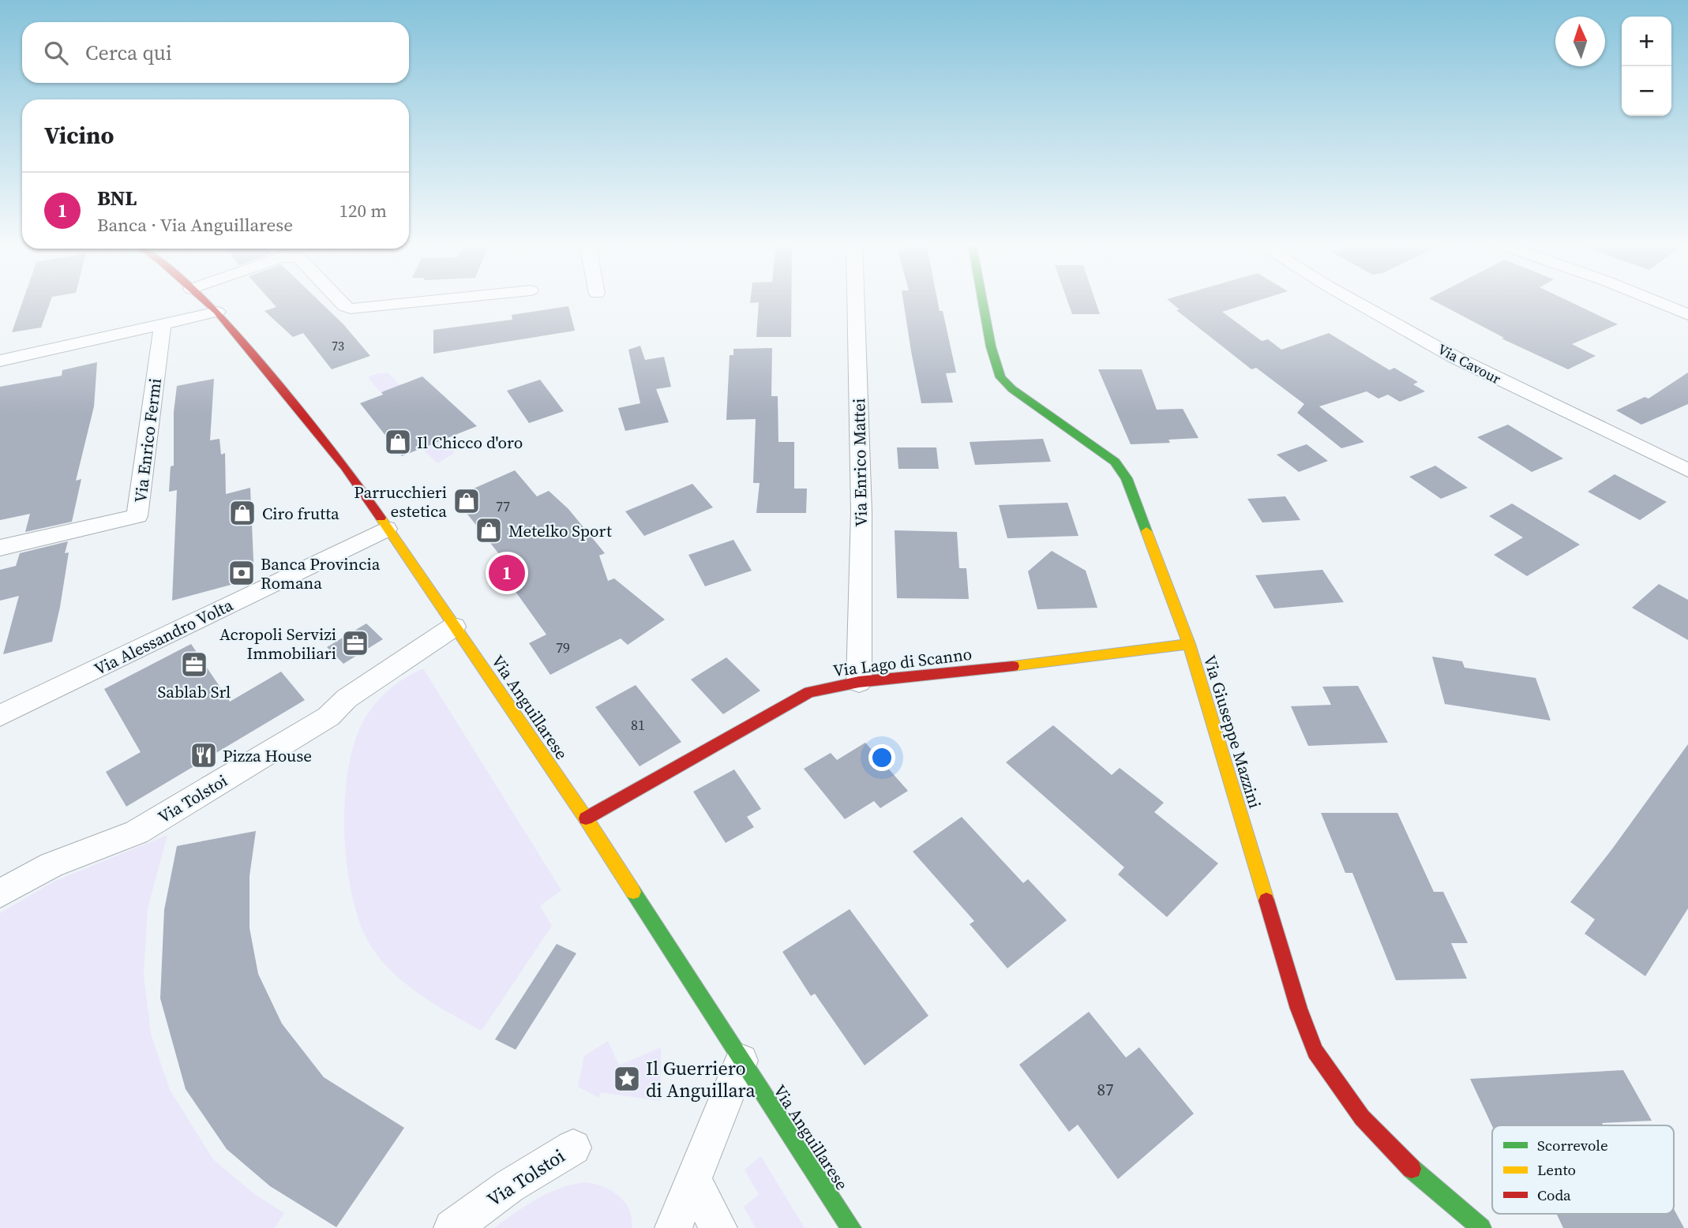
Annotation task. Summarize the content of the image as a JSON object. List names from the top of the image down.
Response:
{
  "streets": {
    "street": [
      "Via Cavour",
      "Via Enrico Fermi",
      "Via Enrico Mattei",
      "Via Alessandro Volta",
      "Via Lago di Scanno",
      "Via Anguillarese",
      "Via Giuseppe Mazzini",
      "Via Tolstoi"
    ]
  },
  "crossings": [
    ["Via Enrico Mattei", "Via Lago di Scanno"],
    ["Via Alessandro Volta", "Via Anguillarese"],
    ["Via Lago di Scanno", "Via Anguillarese"],
    ["Via Lago di Scanno", "Via Giuseppe Mazzini"],
    ["Via Anguillarese", "Via Tolstoi"]
  ],
  "places": {
    "shop": [
      "Il Chicco d'oro",
      "Parrucchieri estetica",
      "Ciro frutta",
      "Metelko Sport"
    ],
    "bank": ["Banca Provincia Romana"],
    "office": ["Acropoli Servizi Immobiliari", "Sablab Srl"],
    "restaurant": ["Pizza House"],
    "place": ["Il Guerriero di Anguillara"]
  },
  "house_numbers": [
    "73",
    "77",
    "79",
    "81",
    "87"
  ],
  "legend": ["Scorrevole", "Lento", "Coda"],
  "north": "top",
  "page": {
    "map_buttons": ["+", "−"],
    "search": "Cerca qui",
    "heading": "Vicino",
    "list": [
      {
        "mark": "1",
        "name": "BNL",
        "note": "Banca · Via Anguillarese",
        "value": "120 m"
      }
    ],
    "pins": "1"
  }
}
